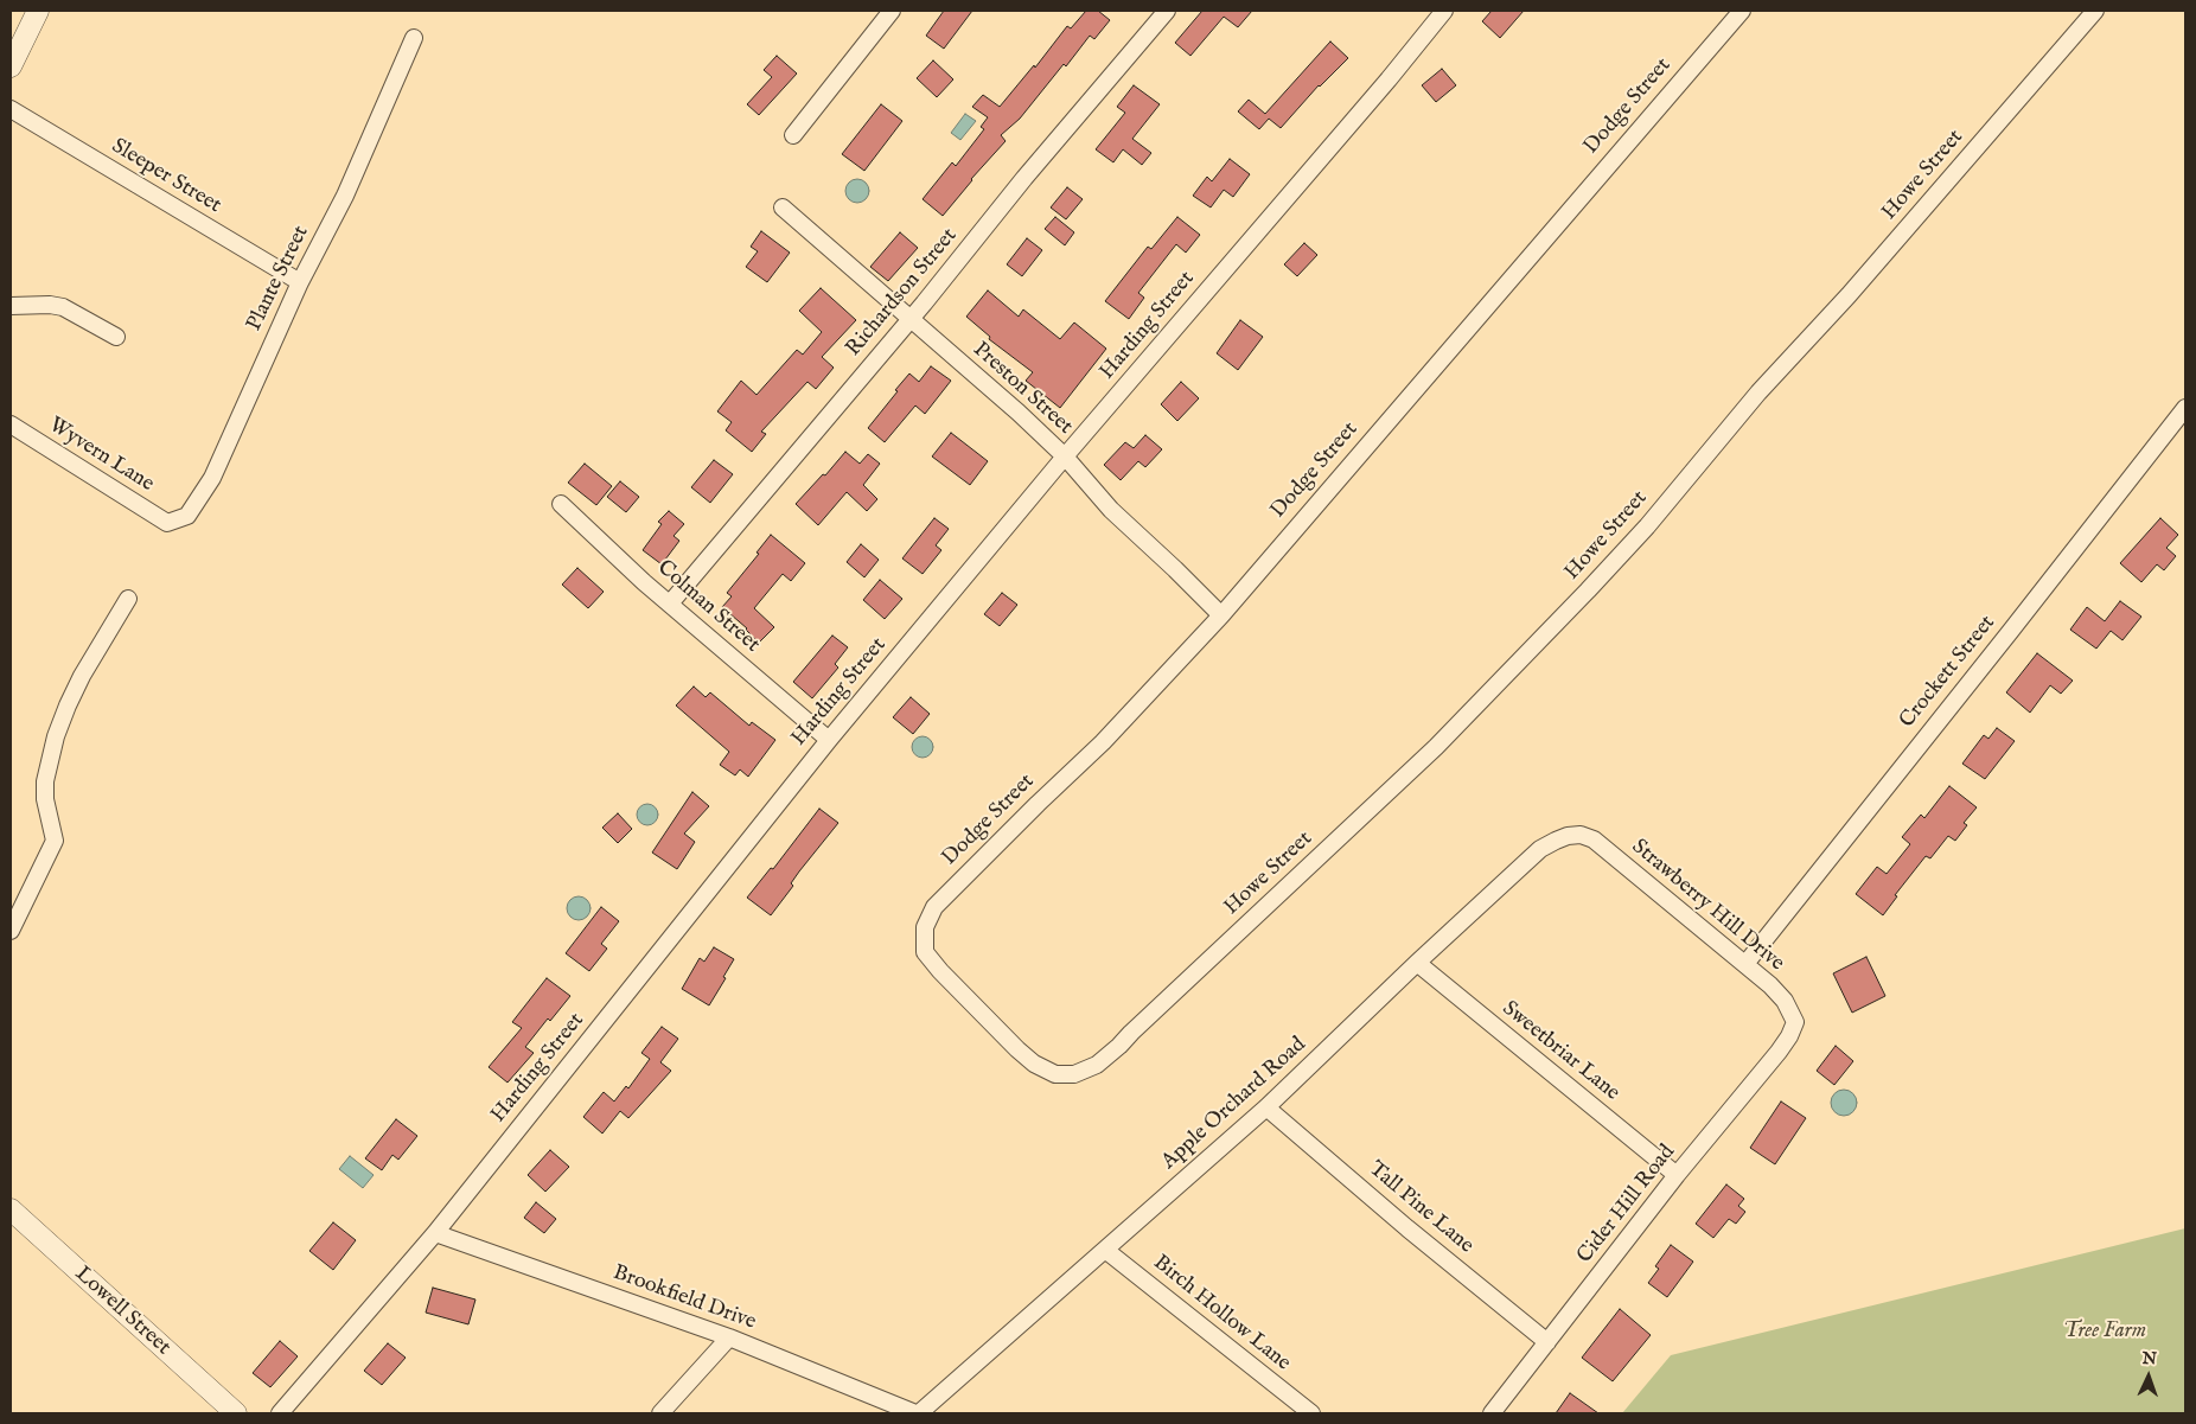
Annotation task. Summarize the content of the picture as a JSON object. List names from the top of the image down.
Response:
{
  "streets": {
    "street": [
      "Dodge Street",
      "Howe Street",
      "Sleeper Street",
      "Plante Street",
      "Richardson Street",
      "Harding Street",
      "Preston Street",
      "Wyvern Lane",
      "Colman Street",
      "Crockett Street",
      "Strawberry Hill Drive",
      "Sweetbriar Lane",
      "Apple Orchard Road",
      "Cider Hill Road",
      "Tall Pine Lane",
      "Brookfield Drive",
      "Lowell Street",
      "Birch Hollow Lane"
    ]
  },
  "crossings": [
    ["Dodge Street", "Howe Street"],
    ["Dodge Street", "Preston Street"],
    ["Sleeper Street", "Plante Street"],
    ["Plante Street", "Wyvern Lane"],
    ["Richardson Street", "Preston Street"],
    ["Richardson Street", "Colman Street"],
    ["Harding Street", "Preston Street"],
    ["Harding Street", "Colman Street"],
    ["Harding Street", "Brookfield Drive"],
    ["Crockett Street", "Strawberry Hill Drive"],
    ["Strawberry Hill Drive", "Apple Orchard Road"],
    ["Strawberry Hill Drive", "Cider Hill Road"],
    ["Sweetbriar Lane", "Apple Orchard Road"],
    ["Sweetbriar Lane", "Cider Hill Road"],
    ["Apple Orchard Road", "Tall Pine Lane"],
    ["Apple Orchard Road", "Brookfield Drive"],
    ["Apple Orchard Road", "Birch Hollow Lane"],
    ["Cider Hill Road", "Tall Pine Lane"]
  ],
  "parks": ["Tree Farm"],
  "north": "top"
}
